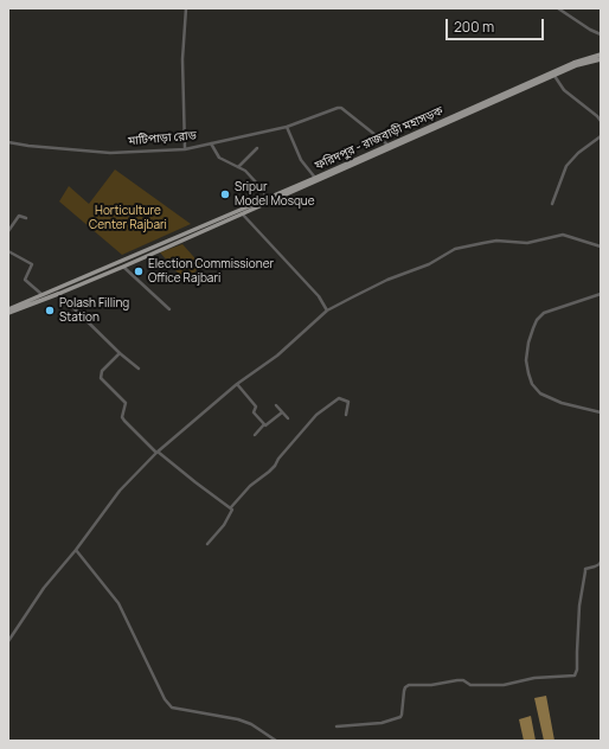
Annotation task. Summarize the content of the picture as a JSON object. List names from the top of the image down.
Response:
{
  "streets": {
    "main road": ["ফরিদপুর - রাজবাড়ী মহাসড়ক"],
    "street": ["মাটিপাড়া রোড"]
  },
  "crossings": [
    ["মাটিপাড়া রোড", "ফরিদপুর - রাজবাড়ী মহাসড়ক"]
  ],
  "parks": ["Horticulture Center Rajbari"],
  "places": ["Sripur Model Mosque", "Election Commissioner Office Rajbari", "Polash Filling Station"],
  "scale_bar": "200 m"
}
